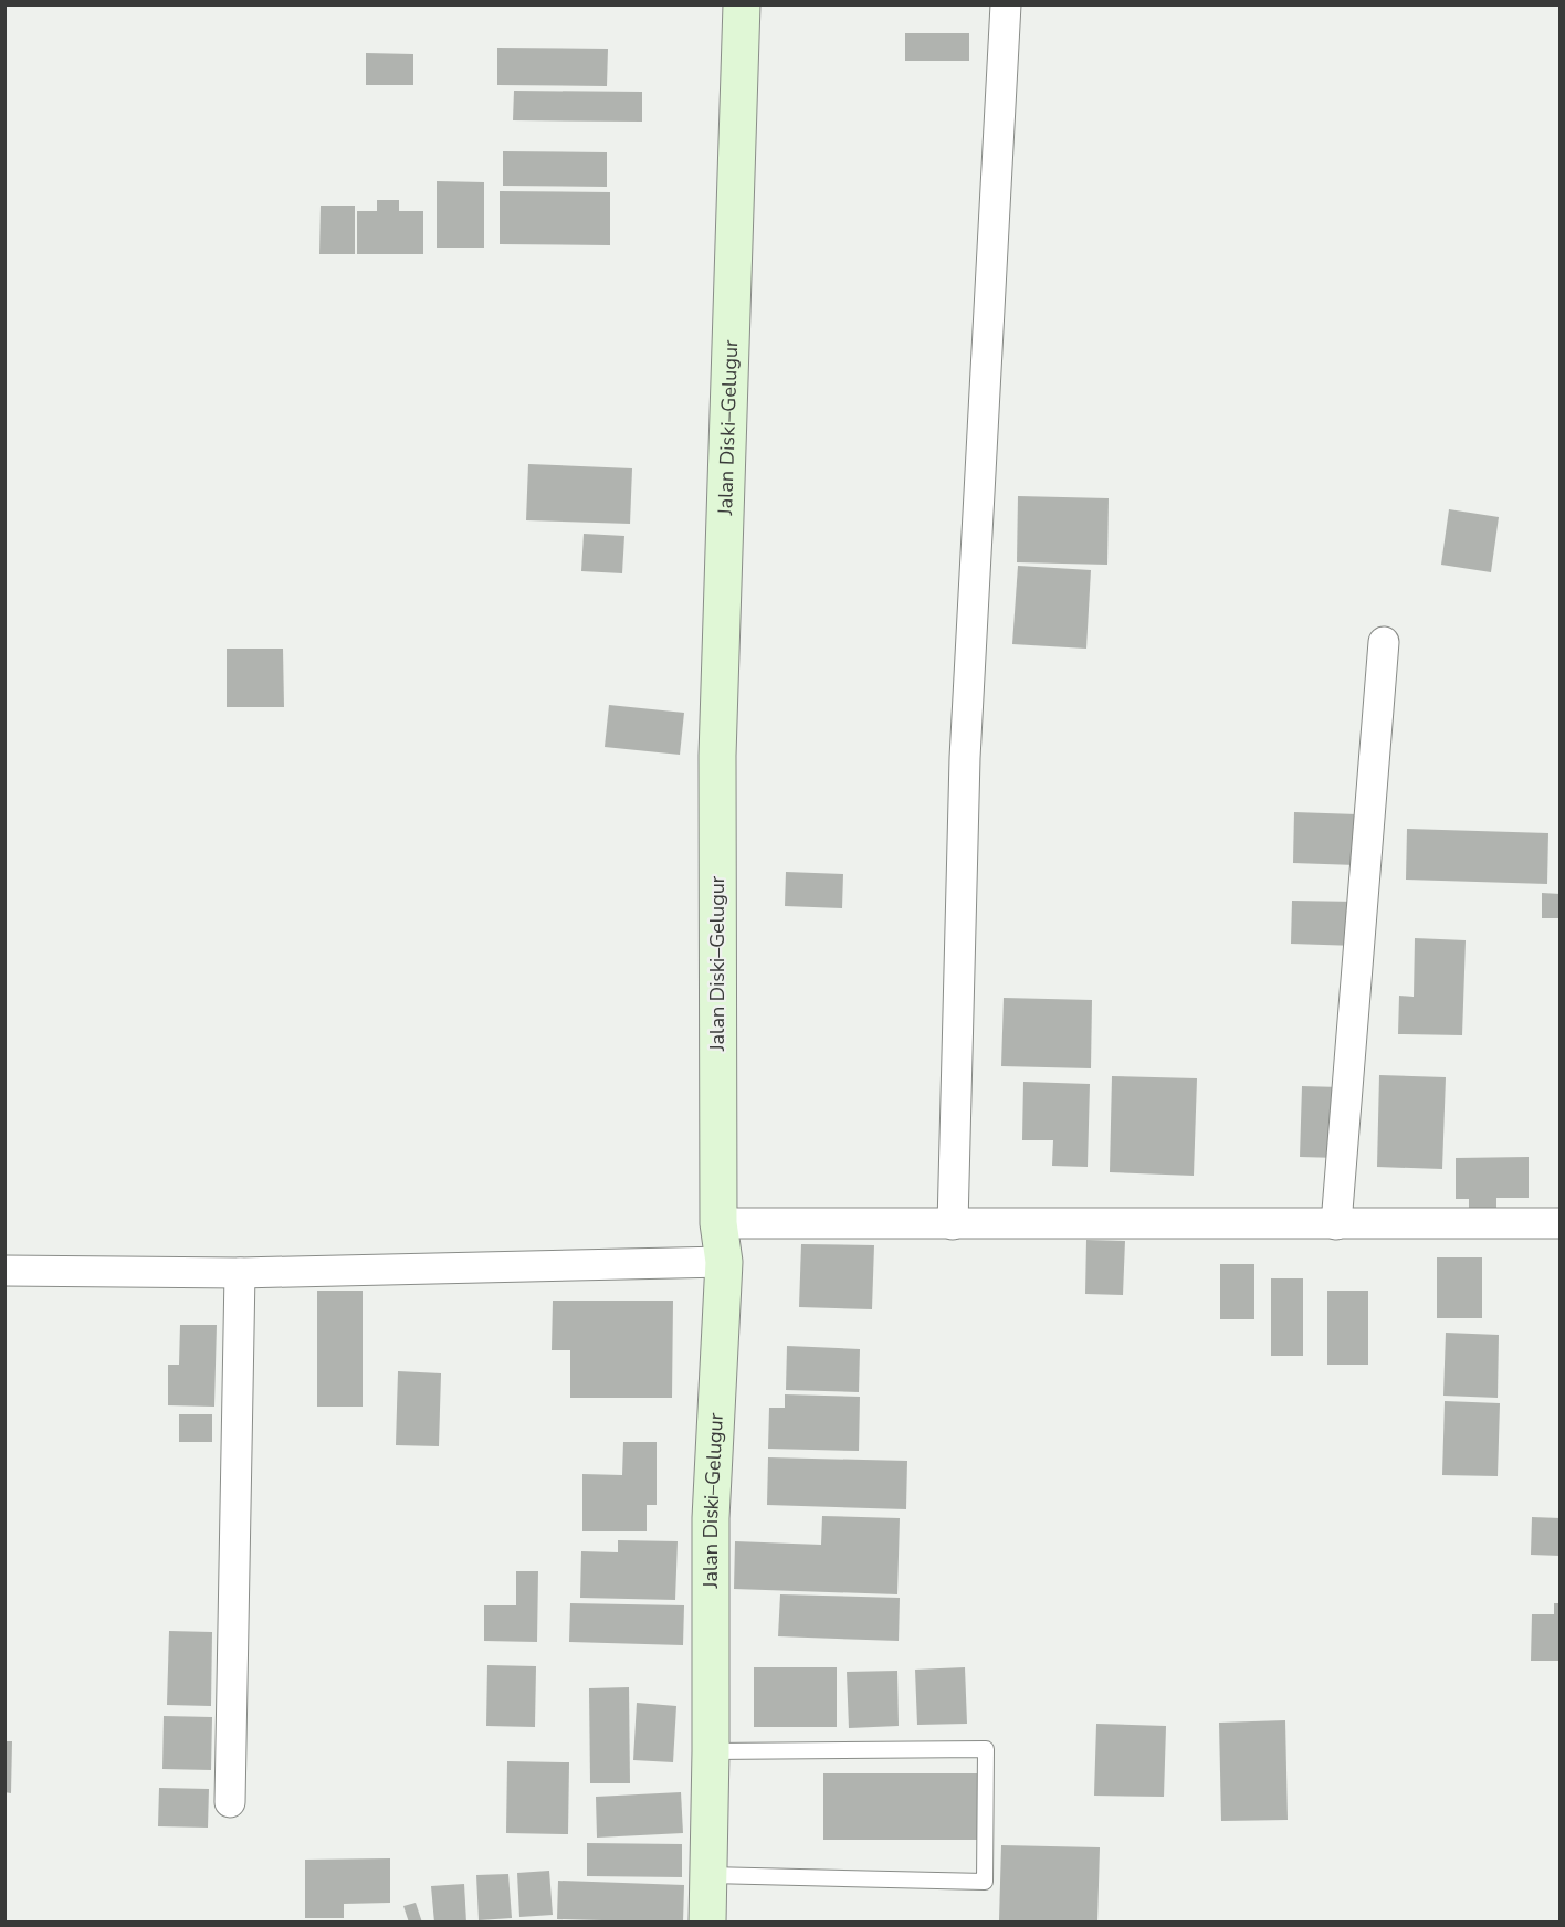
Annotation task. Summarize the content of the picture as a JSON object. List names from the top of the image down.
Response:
{
  "streets": {
    "main road": ["Jalan Diski–Gelugur"]
  }
}
